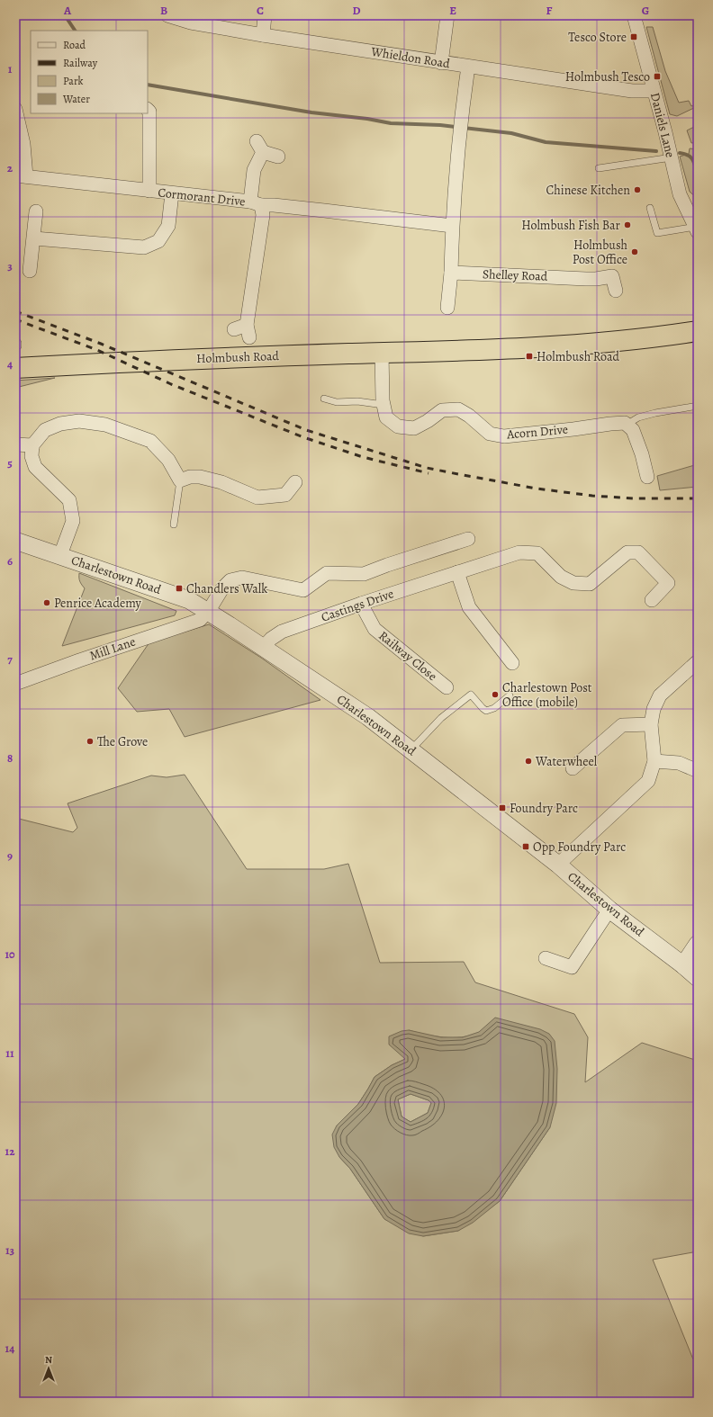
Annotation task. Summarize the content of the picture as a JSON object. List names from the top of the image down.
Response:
{
  "streets": {
    "highway": ["Holmbush Road"],
    "street": [
      "Whieldon Road",
      "Daniels Lane",
      "Cormorant Drive",
      "Shelley Road",
      "Acorn Drive",
      "Charlestown Road",
      "Castings Drive",
      "Mill Lane",
      "Railway Close"
    ]
  },
  "crossings": [
    ["Whieldon Road", "Daniels Lane"],
    ["Holmbush Road", "Acorn Drive"],
    ["Charlestown Road", "Castings Drive"],
    ["Charlestown Road", "Mill Lane"],
    ["Castings Drive", "Railway Close"]
  ],
  "places": {
    "transit": [
      "Tesco Store",
      "Holmbush Tesco",
      "Holmbush Road",
      "Chandlers Walk",
      "Foundry Parc",
      "Opp Foundry Parc"
    ],
    "other": [
      "Chinese Kitchen",
      "Holmbush Fish Bar",
      "Holmbush Post Office",
      "Penrice Academy",
      "Charlestown Post Office (mobile)",
      "The Grove",
      "Waterwheel"
    ]
  },
  "legend": [
    "Road",
    "Railway",
    "Park",
    "Water"
  ],
  "north": "top",
  "grid": {
    "columns": [
      "A",
      "B",
      "C",
      "D",
      "E",
      "F",
      "G"
    ],
    "rows": [
      "1",
      "2",
      "3",
      "4",
      "5",
      "6",
      "7",
      "8",
      "9",
      "10",
      "11",
      "12",
      "13",
      "14"
    ]
  }
}
